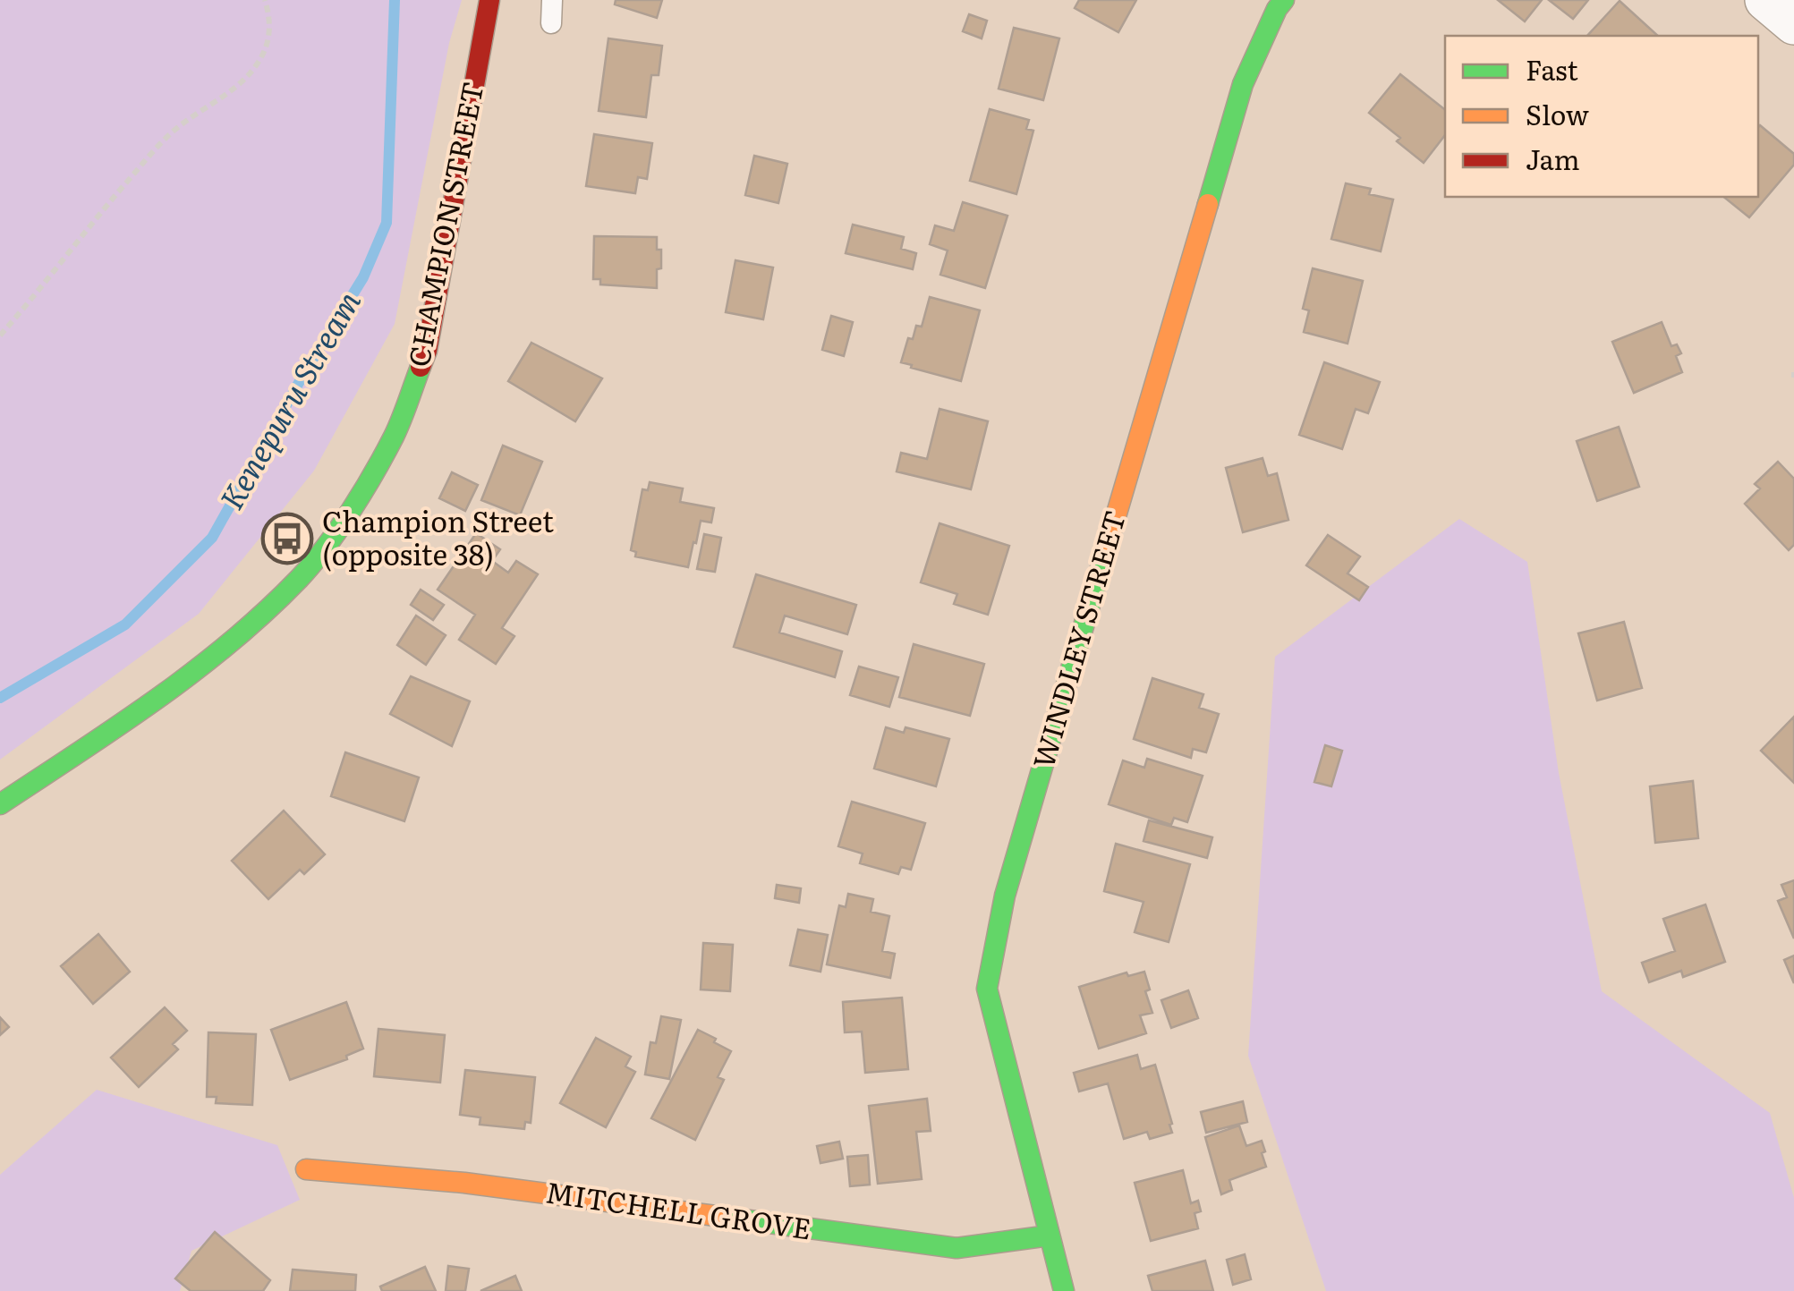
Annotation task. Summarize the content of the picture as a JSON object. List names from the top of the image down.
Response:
{
  "streets": {
    "street": ["CHAMPION STREET", "WINDLEY STREET", "MITCHELL GROVE"]
  },
  "crossings": [
    ["WINDLEY STREET", "MITCHELL GROVE"]
  ],
  "water": ["Kenepuru Stream"],
  "places": {
    "bus stop": ["Champion Street (opposite 38)"]
  },
  "legend": ["Fast", "Slow", "Jam"]
}
